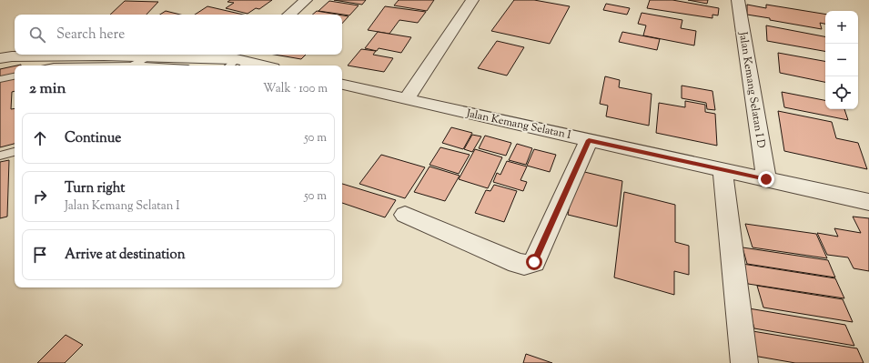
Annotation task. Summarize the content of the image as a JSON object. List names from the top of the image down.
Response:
{
  "streets": {
    "street": ["Jalan Kemang Selatan I D", "Jalan Kemang Selatan I"]
  },
  "crossings": [
    ["Jalan Kemang Selatan I D", "Jalan Kemang Selatan I"]
  ],
  "page": {
    "map_buttons": ["+", "−"],
    "search": "Search here",
    "heading": ["2 min", "Walk · 100 m"],
    "list": [
      ["Continue", "50 m"],
      ["Turn right", "Jalan Kemang Selatan I", "50 m"],
      "Arrive at destination"
    ]
  }
}
